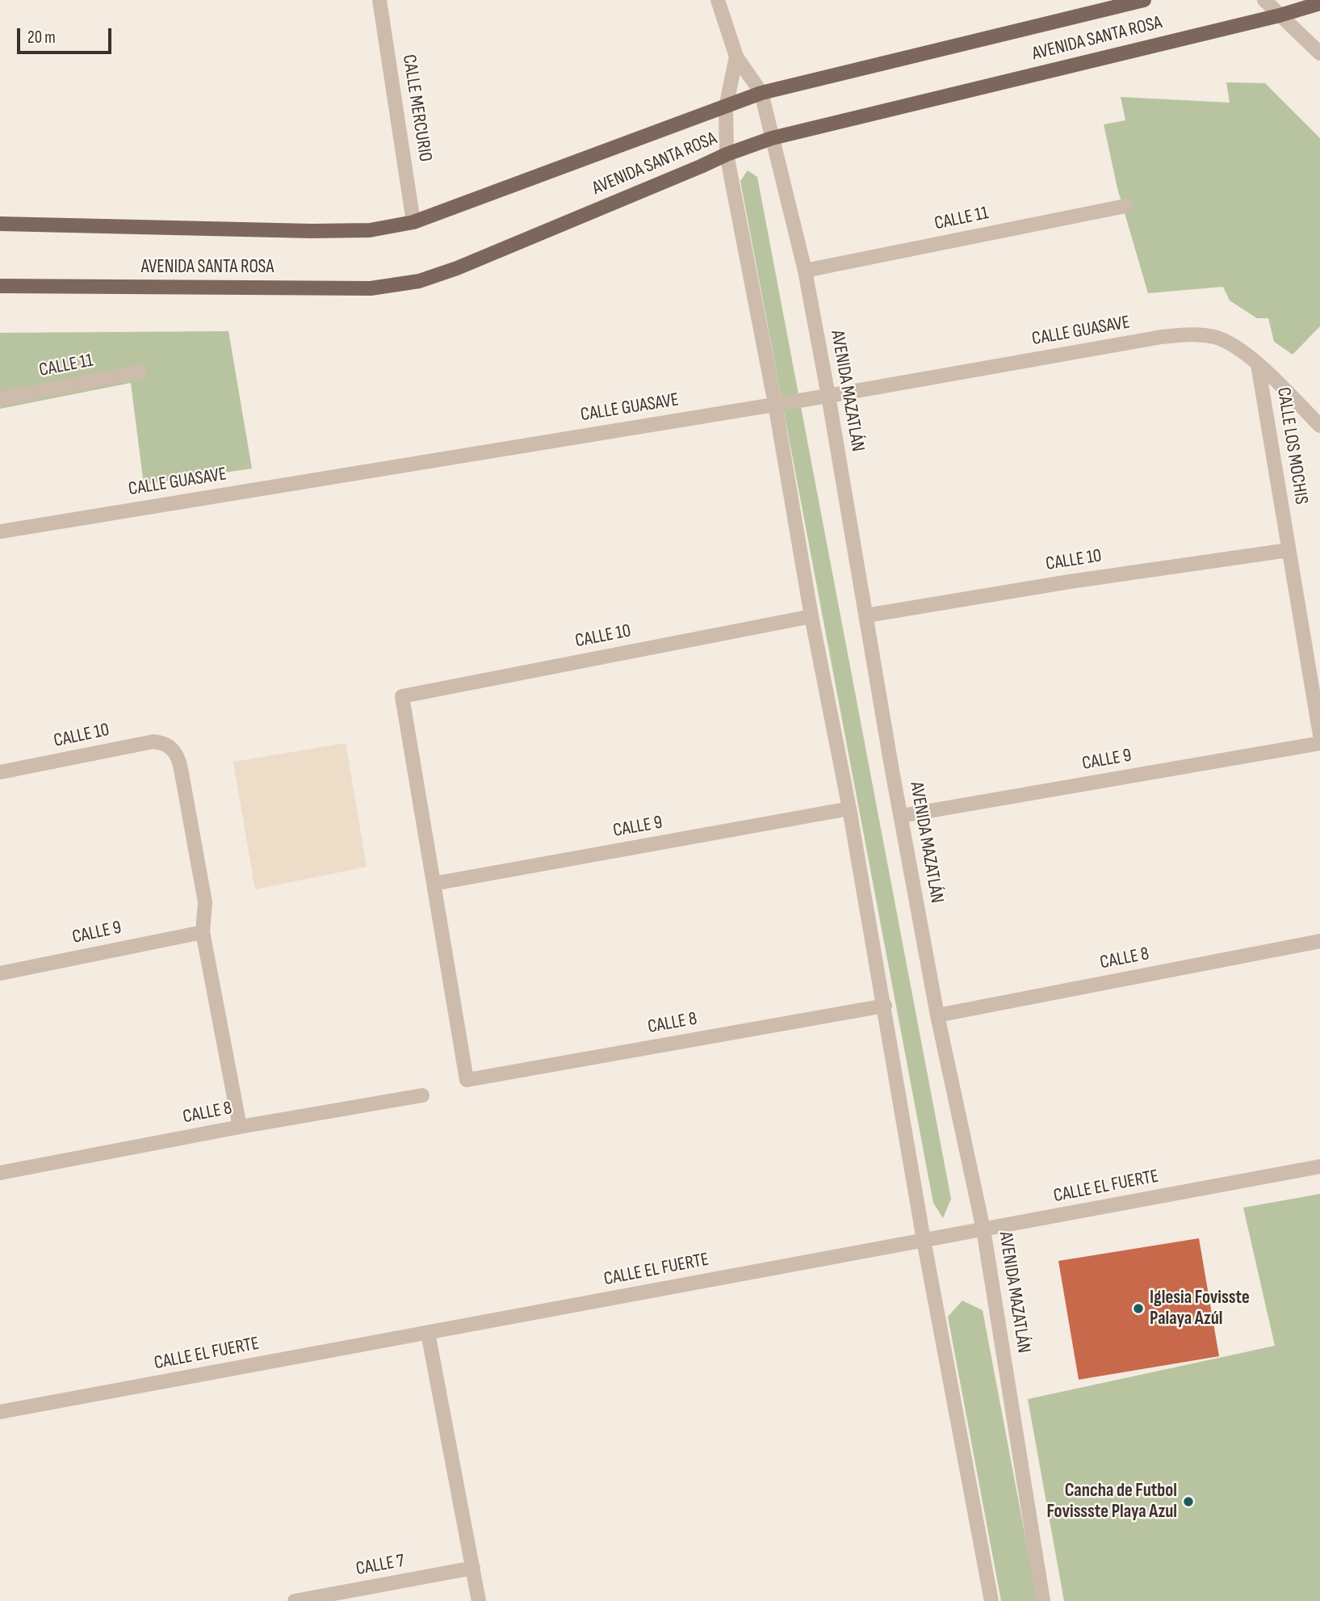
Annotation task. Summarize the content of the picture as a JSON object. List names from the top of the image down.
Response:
{
  "streets": {
    "main road": ["AVENIDA SANTA ROSA"],
    "street": [
      "CALLE MERCURIO",
      "CALLE 11",
      "CALLE GUASAVE",
      "AVENIDA MAZATLÁN",
      "CALLE LOS MOCHIS",
      "CALLE 10",
      "CALLE 9",
      "CALLE 8",
      "CALLE EL FUERTE",
      "CALLE 7"
    ]
  },
  "crossings": [
    ["AVENIDA SANTA ROSA", "CALLE MERCURIO"],
    ["AVENIDA SANTA ROSA", "AVENIDA MAZATLÁN"],
    ["CALLE 11", "AVENIDA MAZATLÁN"],
    ["CALLE GUASAVE", "AVENIDA MAZATLÁN"],
    ["CALLE GUASAVE", "CALLE LOS MOCHIS"],
    ["AVENIDA MAZATLÁN", "CALLE 10"],
    ["AVENIDA MAZATLÁN", "CALLE 9"],
    ["AVENIDA MAZATLÁN", "CALLE 8"],
    ["AVENIDA MAZATLÁN", "CALLE EL FUERTE"],
    ["CALLE LOS MOCHIS", "CALLE 10"],
    ["CALLE 10", "CALLE 9"],
    ["CALLE 10", "CALLE 8"],
    ["CALLE 9", "CALLE 8"]
  ],
  "places": ["Iglesia Fovisste Palaya Azúl", "Cancha de Futbol Fovissste Playa Azul"],
  "scale_bar": "20 m"
}
